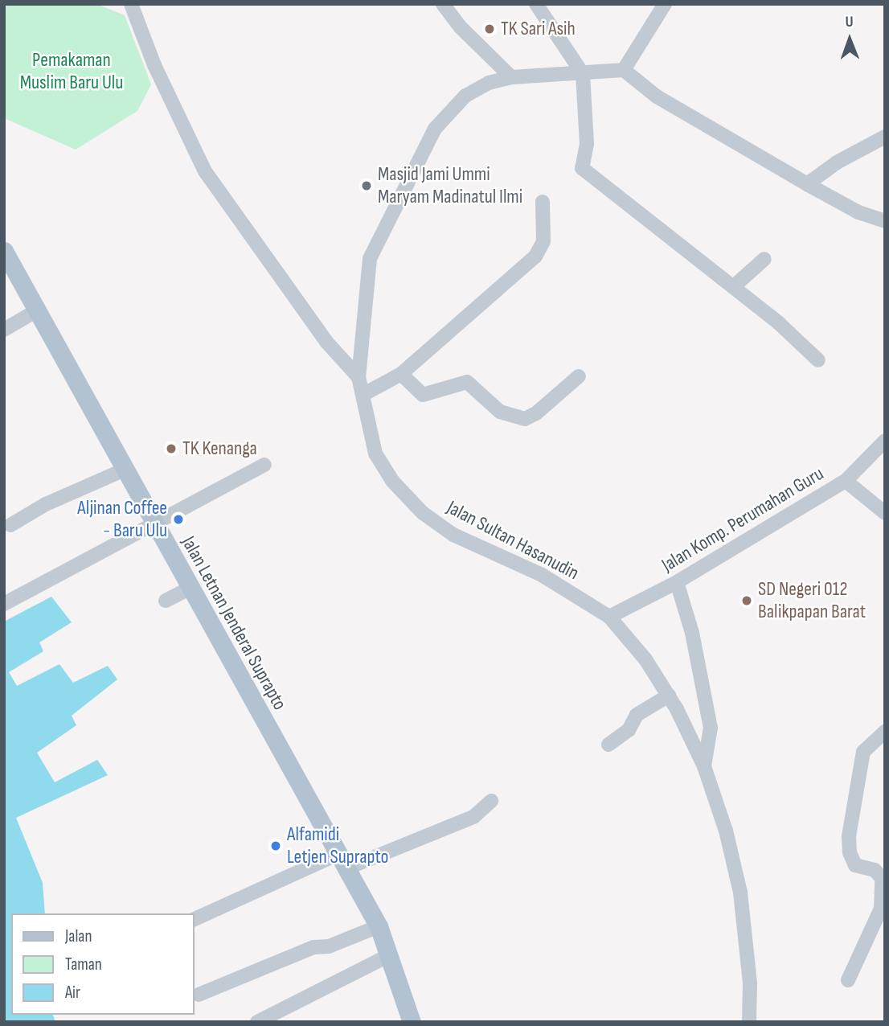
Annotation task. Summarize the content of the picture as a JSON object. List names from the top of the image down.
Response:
{
  "streets": {
    "main road": ["Jalan Letnan Jenderal Suprapto"],
    "street": ["Jalan Komp. Perumahan Guru", "Jalan Sultan Hasanudin"]
  },
  "crossings": [
    ["Jalan Komp. Perumahan Guru", "Jalan Sultan Hasanudin"]
  ],
  "parks": ["Pemakaman Muslim Baru Ulu"],
  "places": [
    "TK Sari Asih",
    "Masjid Jami Ummi Maryam Madinatul Ilmi",
    "TK Kenanga",
    "Aljinan Coffee - Baru Ulu",
    "SD Negeri 012 Balikpapan Barat",
    "Alfamidi Letjen Suprapto"
  ],
  "legend": ["Jalan", "Taman", "Air"],
  "north": "top"
}
